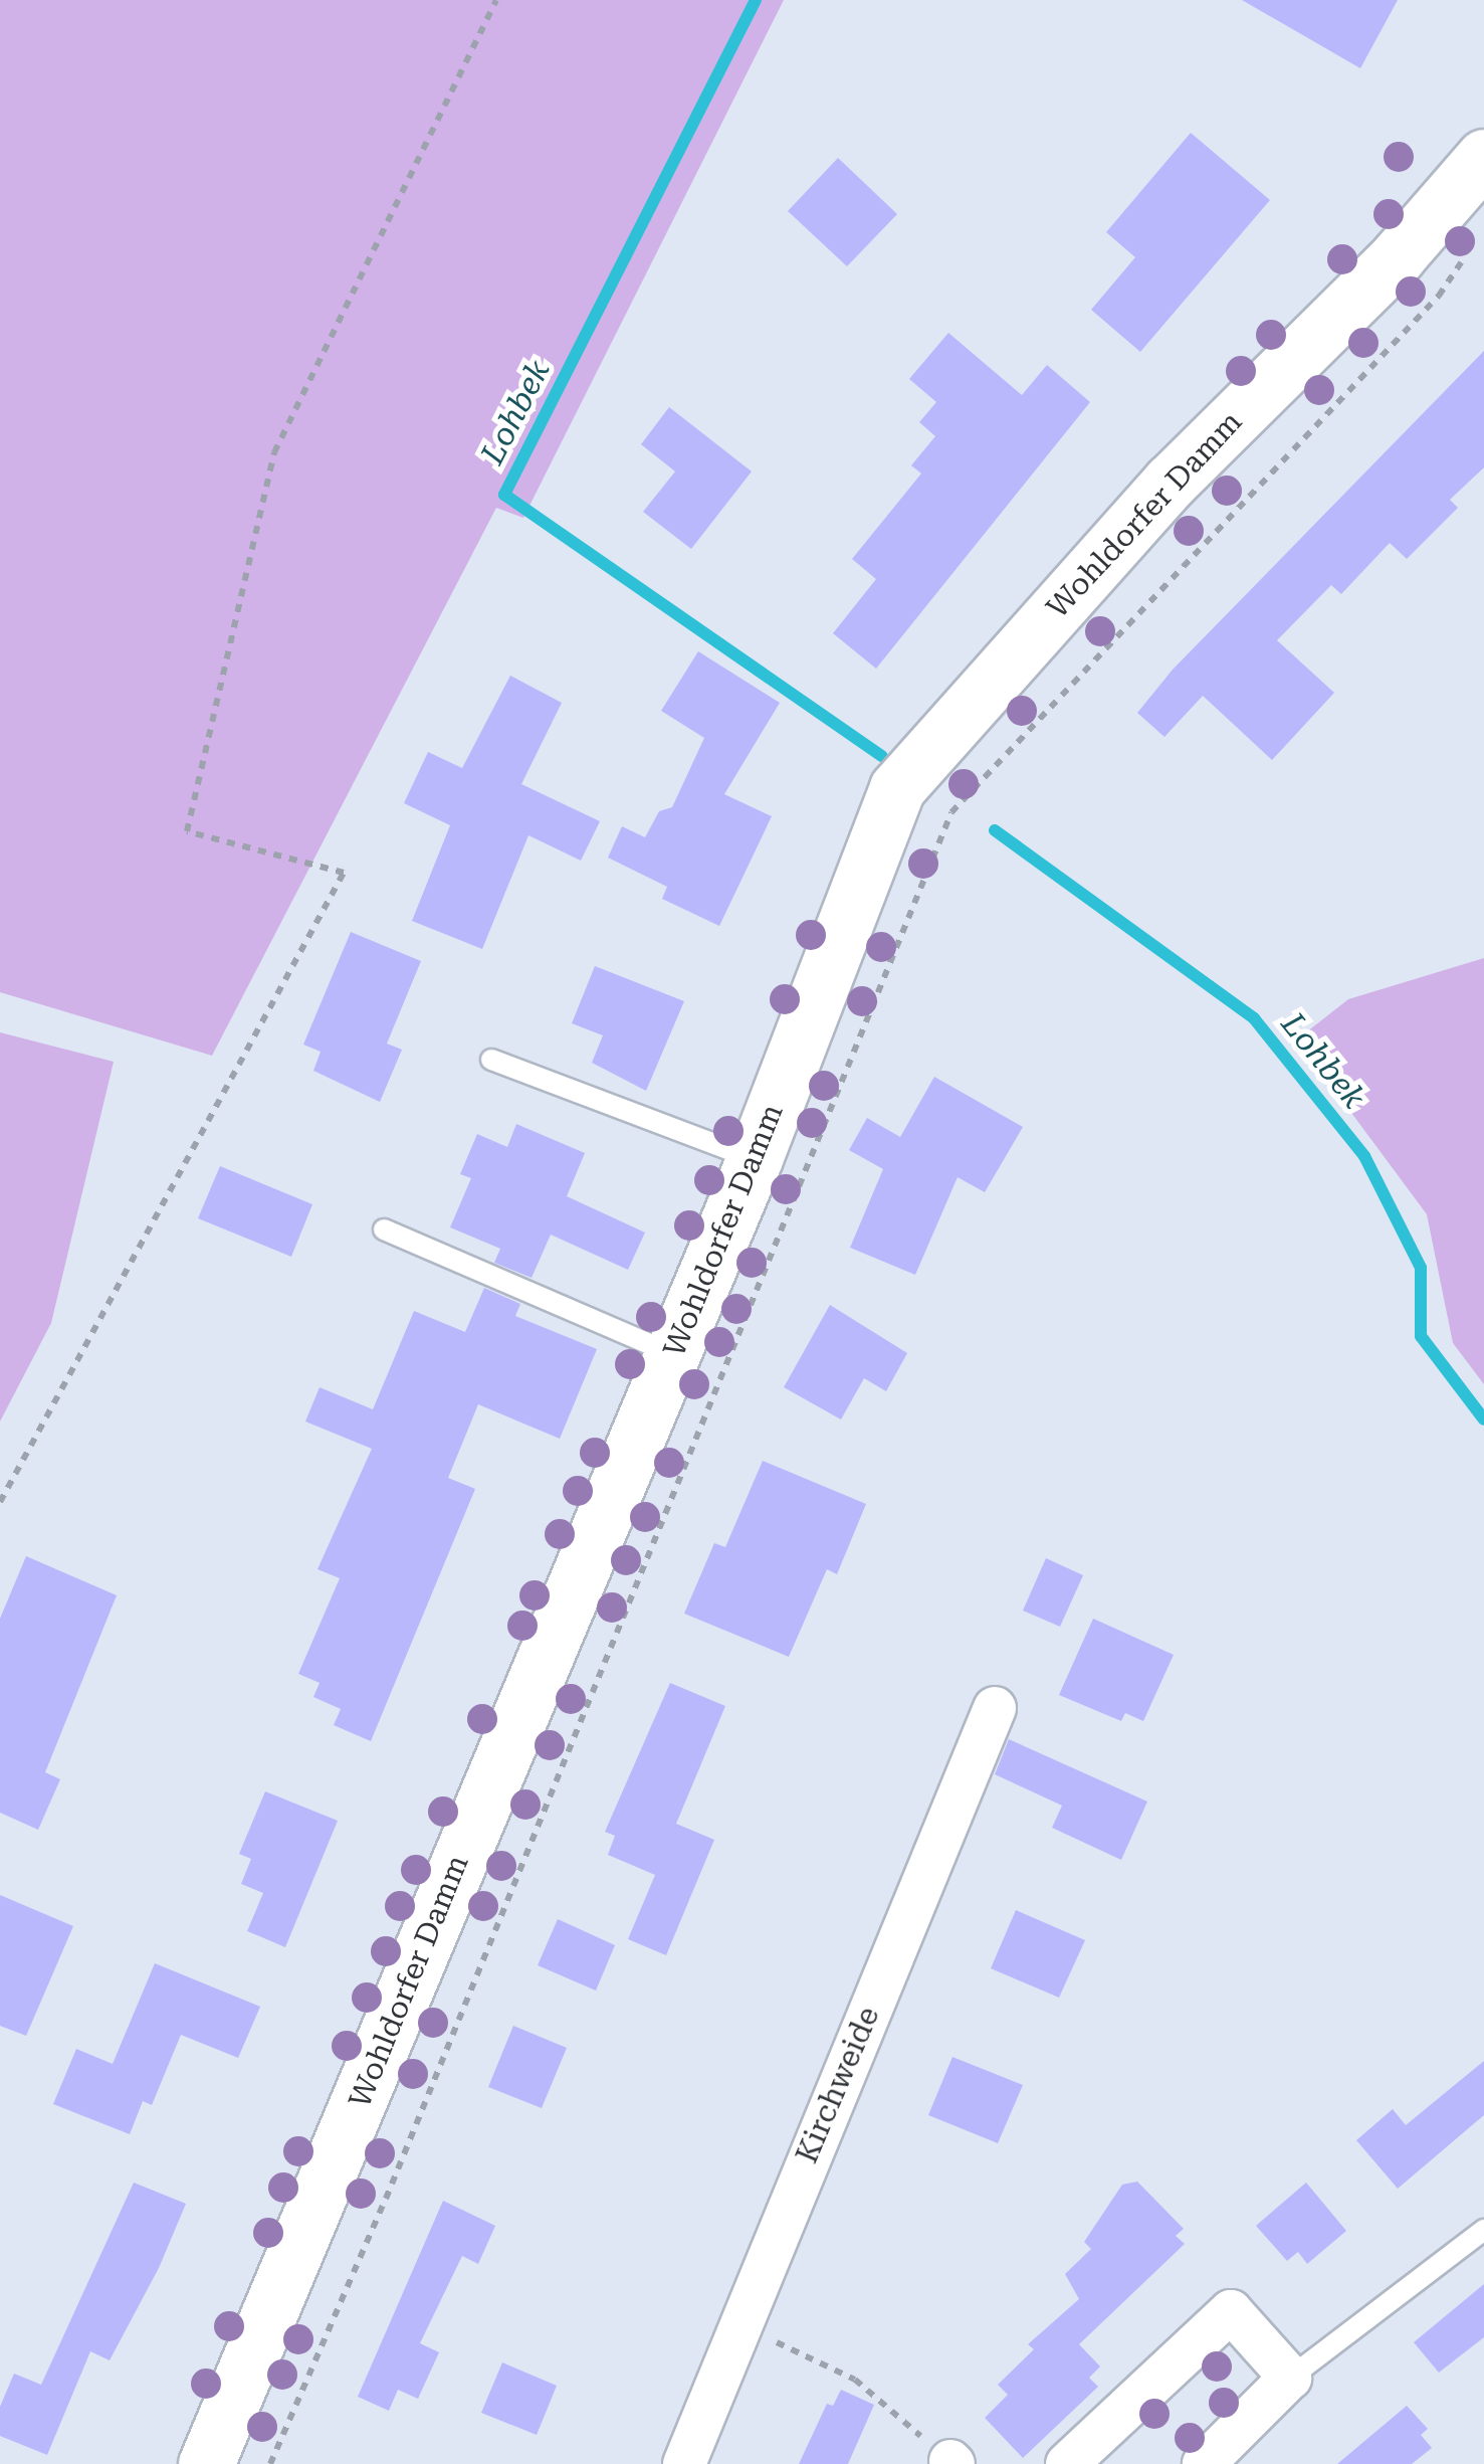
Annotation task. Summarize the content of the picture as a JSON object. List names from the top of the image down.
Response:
{
  "streets": {
    "street": ["Wohldorfer Damm", "Kirchweide"]
  },
  "water": ["Lohbek"]
}
